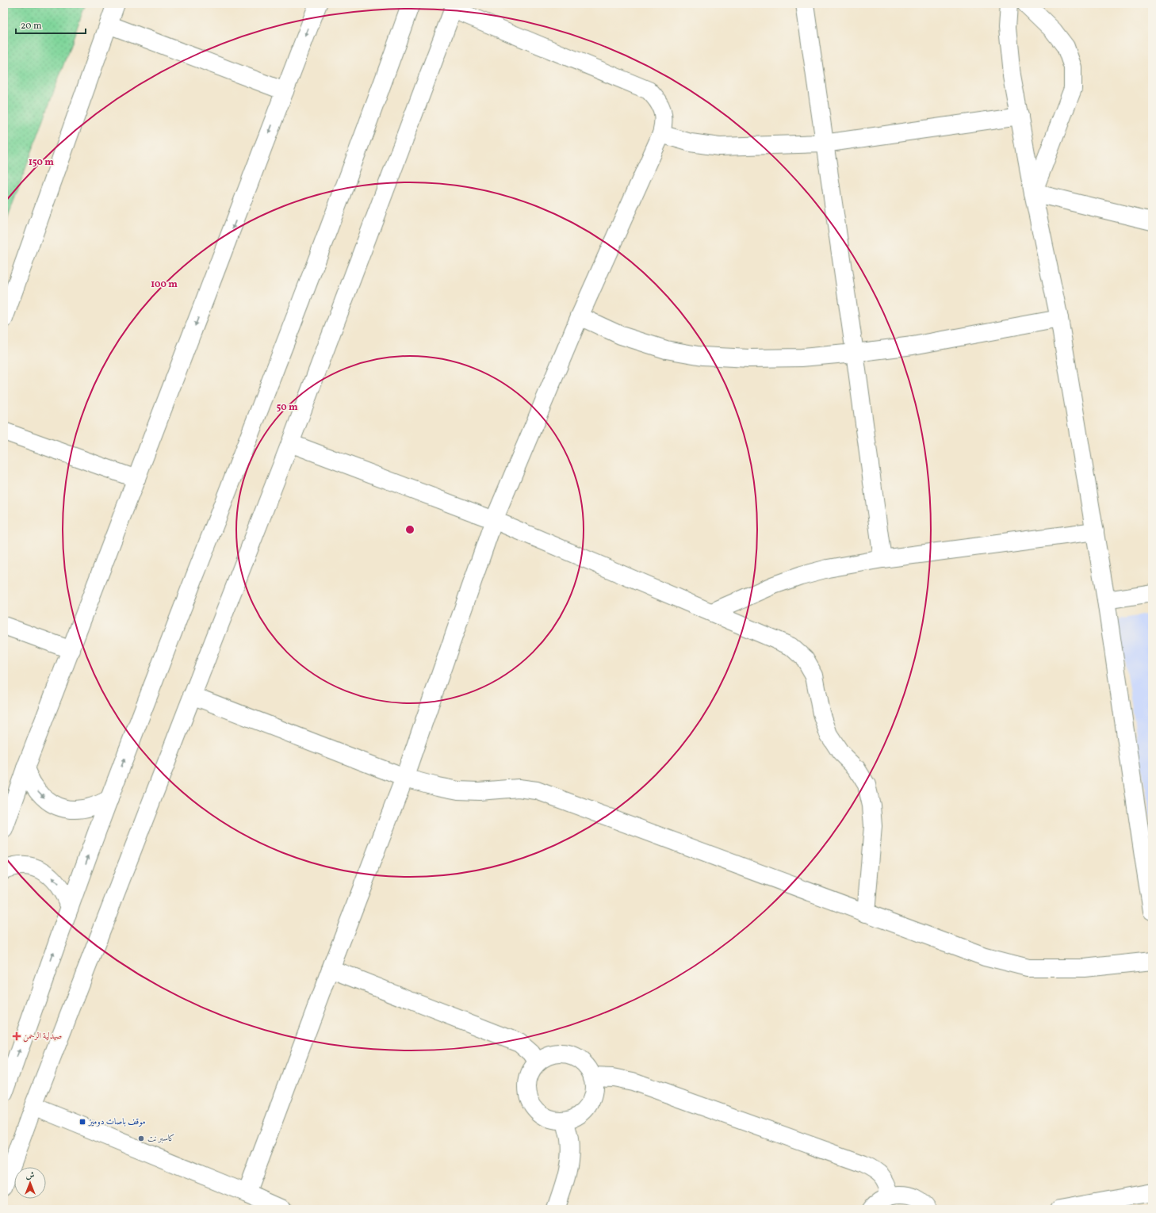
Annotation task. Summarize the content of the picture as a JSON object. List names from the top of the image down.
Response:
{
  "places": {
    "health": ["صيدلية الرحمن"],
    "transit": ["موقف باصات دوميز"],
    "other": ["كاسبر نت"]
  },
  "scale_bar": "20 m",
  "north": "top",
  "rings": ["150 m", "100 m", "50 m"]
}
